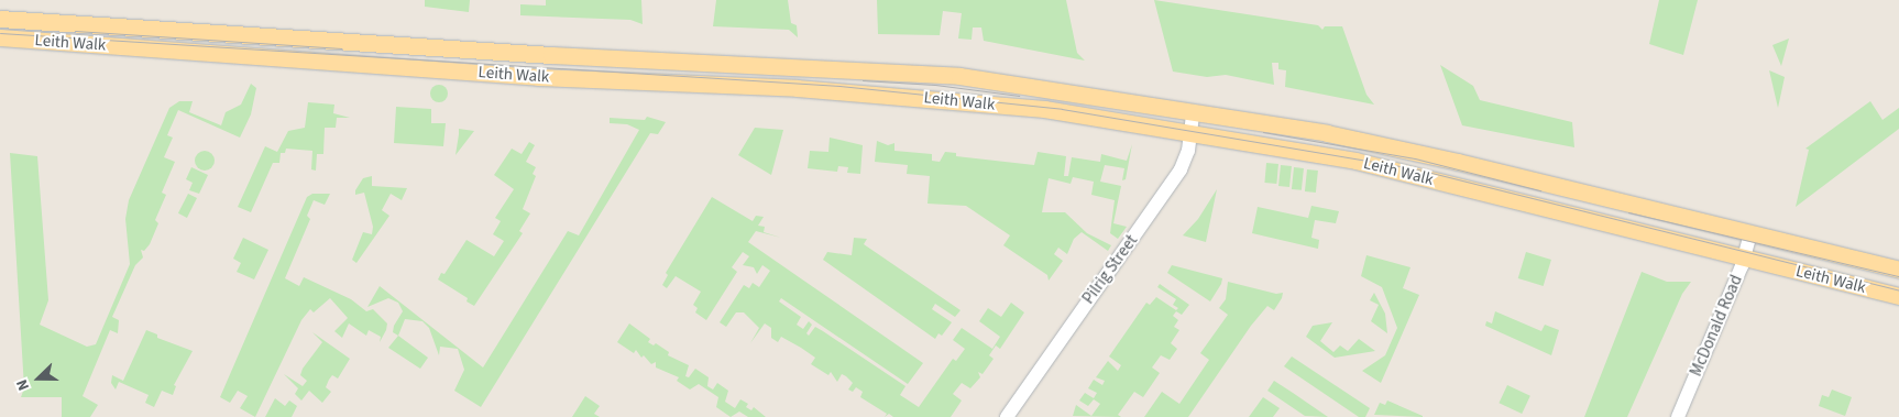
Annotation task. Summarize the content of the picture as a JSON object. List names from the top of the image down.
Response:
{
  "streets": {
    "main road": ["Leith Walk"],
    "street": ["Pilrig Street", "McDonald Road"]
  },
  "crossings": [
    ["Leith Walk", "Pilrig Street"],
    ["Leith Walk", "McDonald Road"]
  ],
  "north": "left"
}
